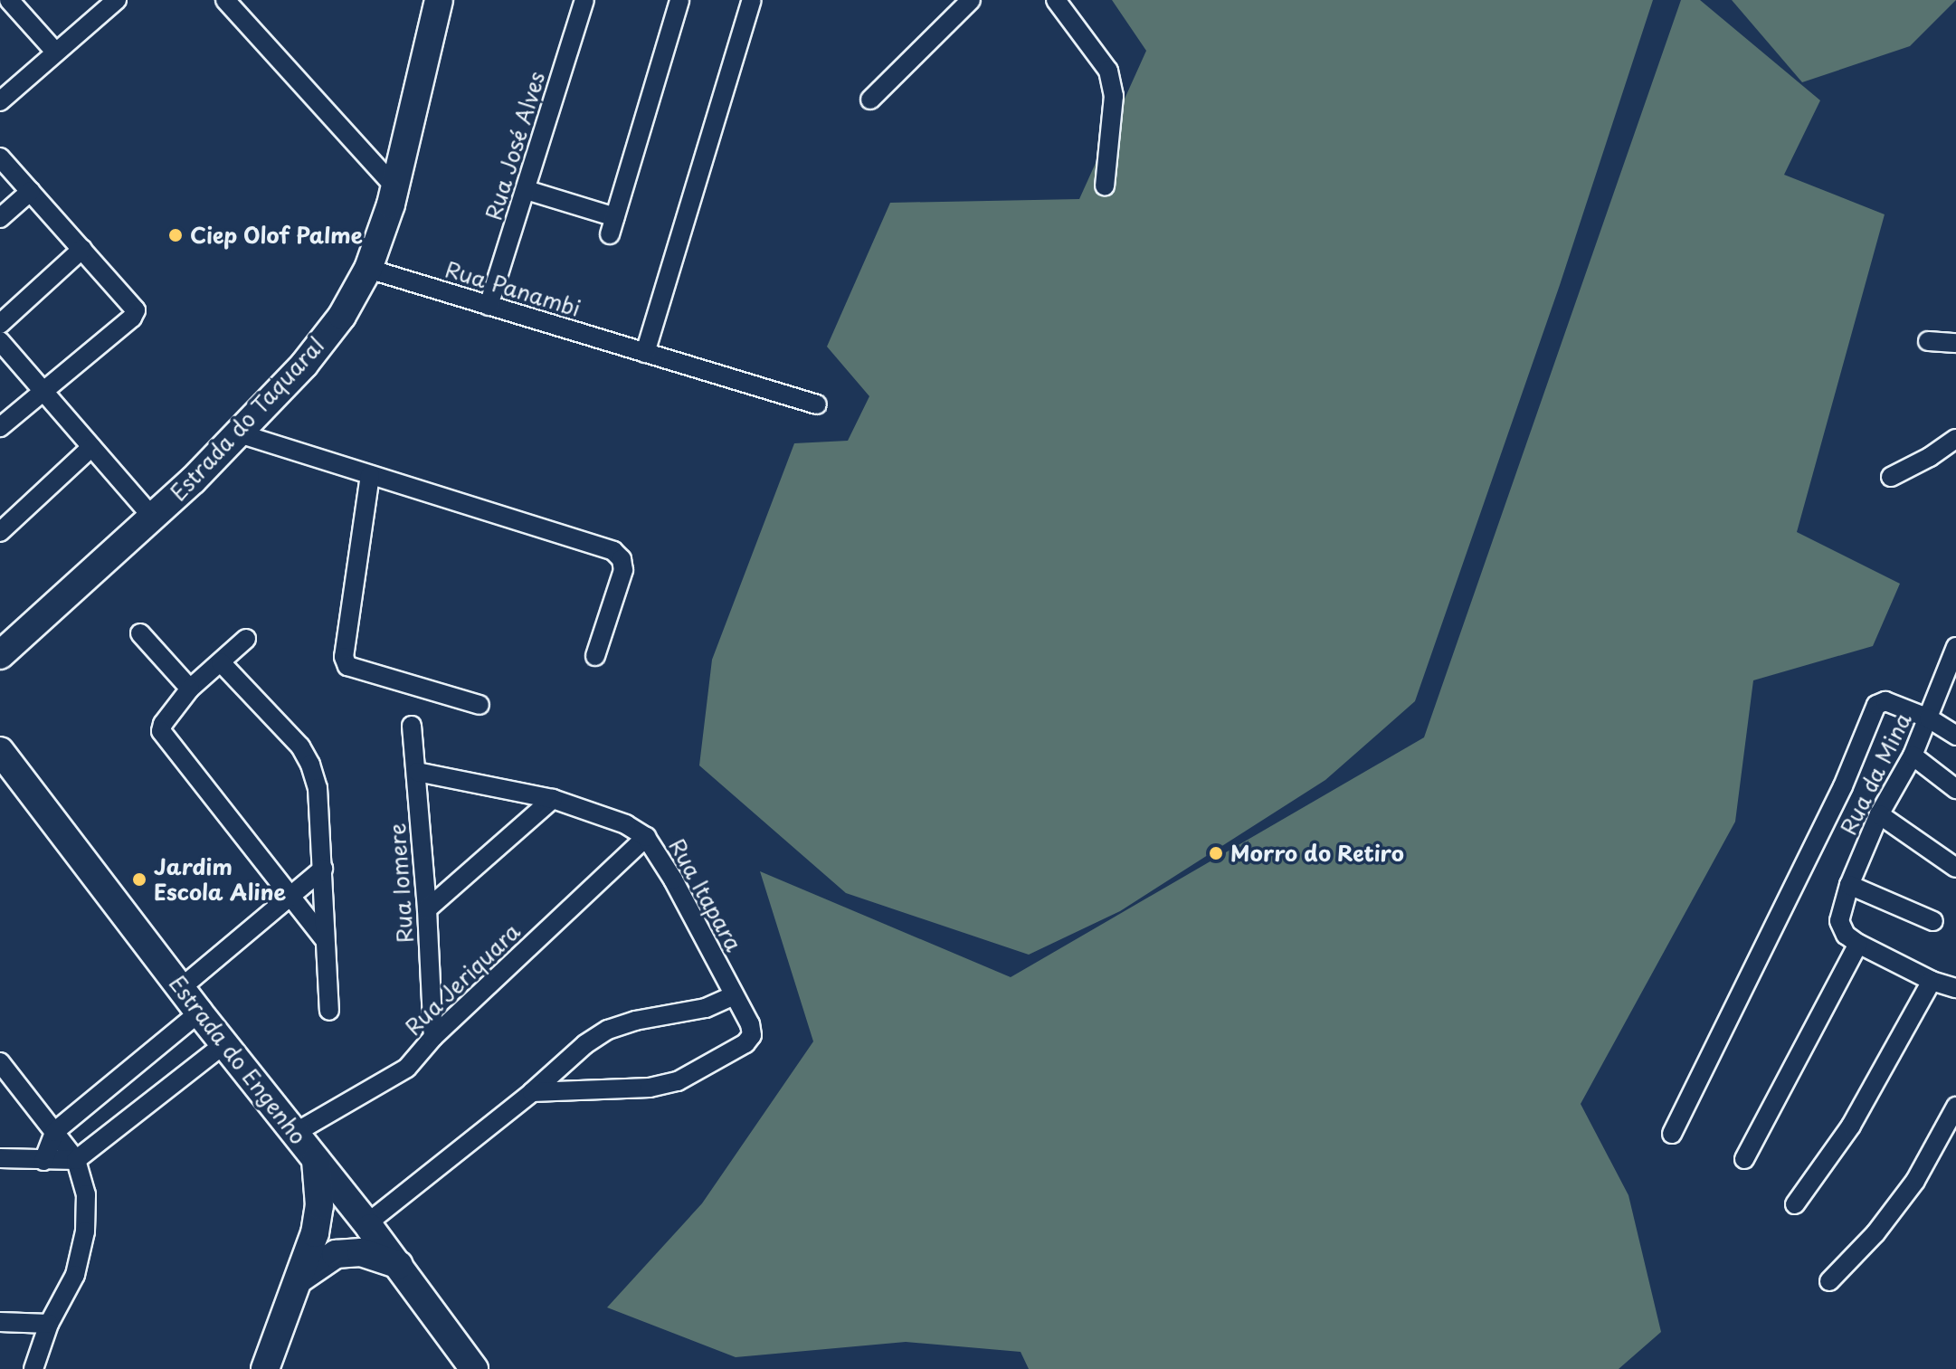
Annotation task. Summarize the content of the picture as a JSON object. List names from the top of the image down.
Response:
{
  "streets": {
    "street": [
      "Rua José Alves",
      "Rua Panambi",
      "Estrada do Taquaral",
      "Rua da Mina",
      "Rua Iomere",
      "Rua Itapara",
      "Rua Jeriquara",
      "Estrada do Engenho"
    ]
  },
  "crossings": [
    ["Rua José Alves", "Rua Panambi"],
    ["Rua Panambi", "Estrada do Taquaral"],
    ["Rua Iomere", "Rua Itapara"],
    ["Rua Iomere", "Rua Jeriquara"],
    ["Rua Itapara", "Rua Jeriquara"],
    ["Rua Jeriquara", "Estrada do Engenho"]
  ],
  "places": ["Ciep Olof Palme", "Morro do Retiro", "Jardim Escola Aline"]
}
